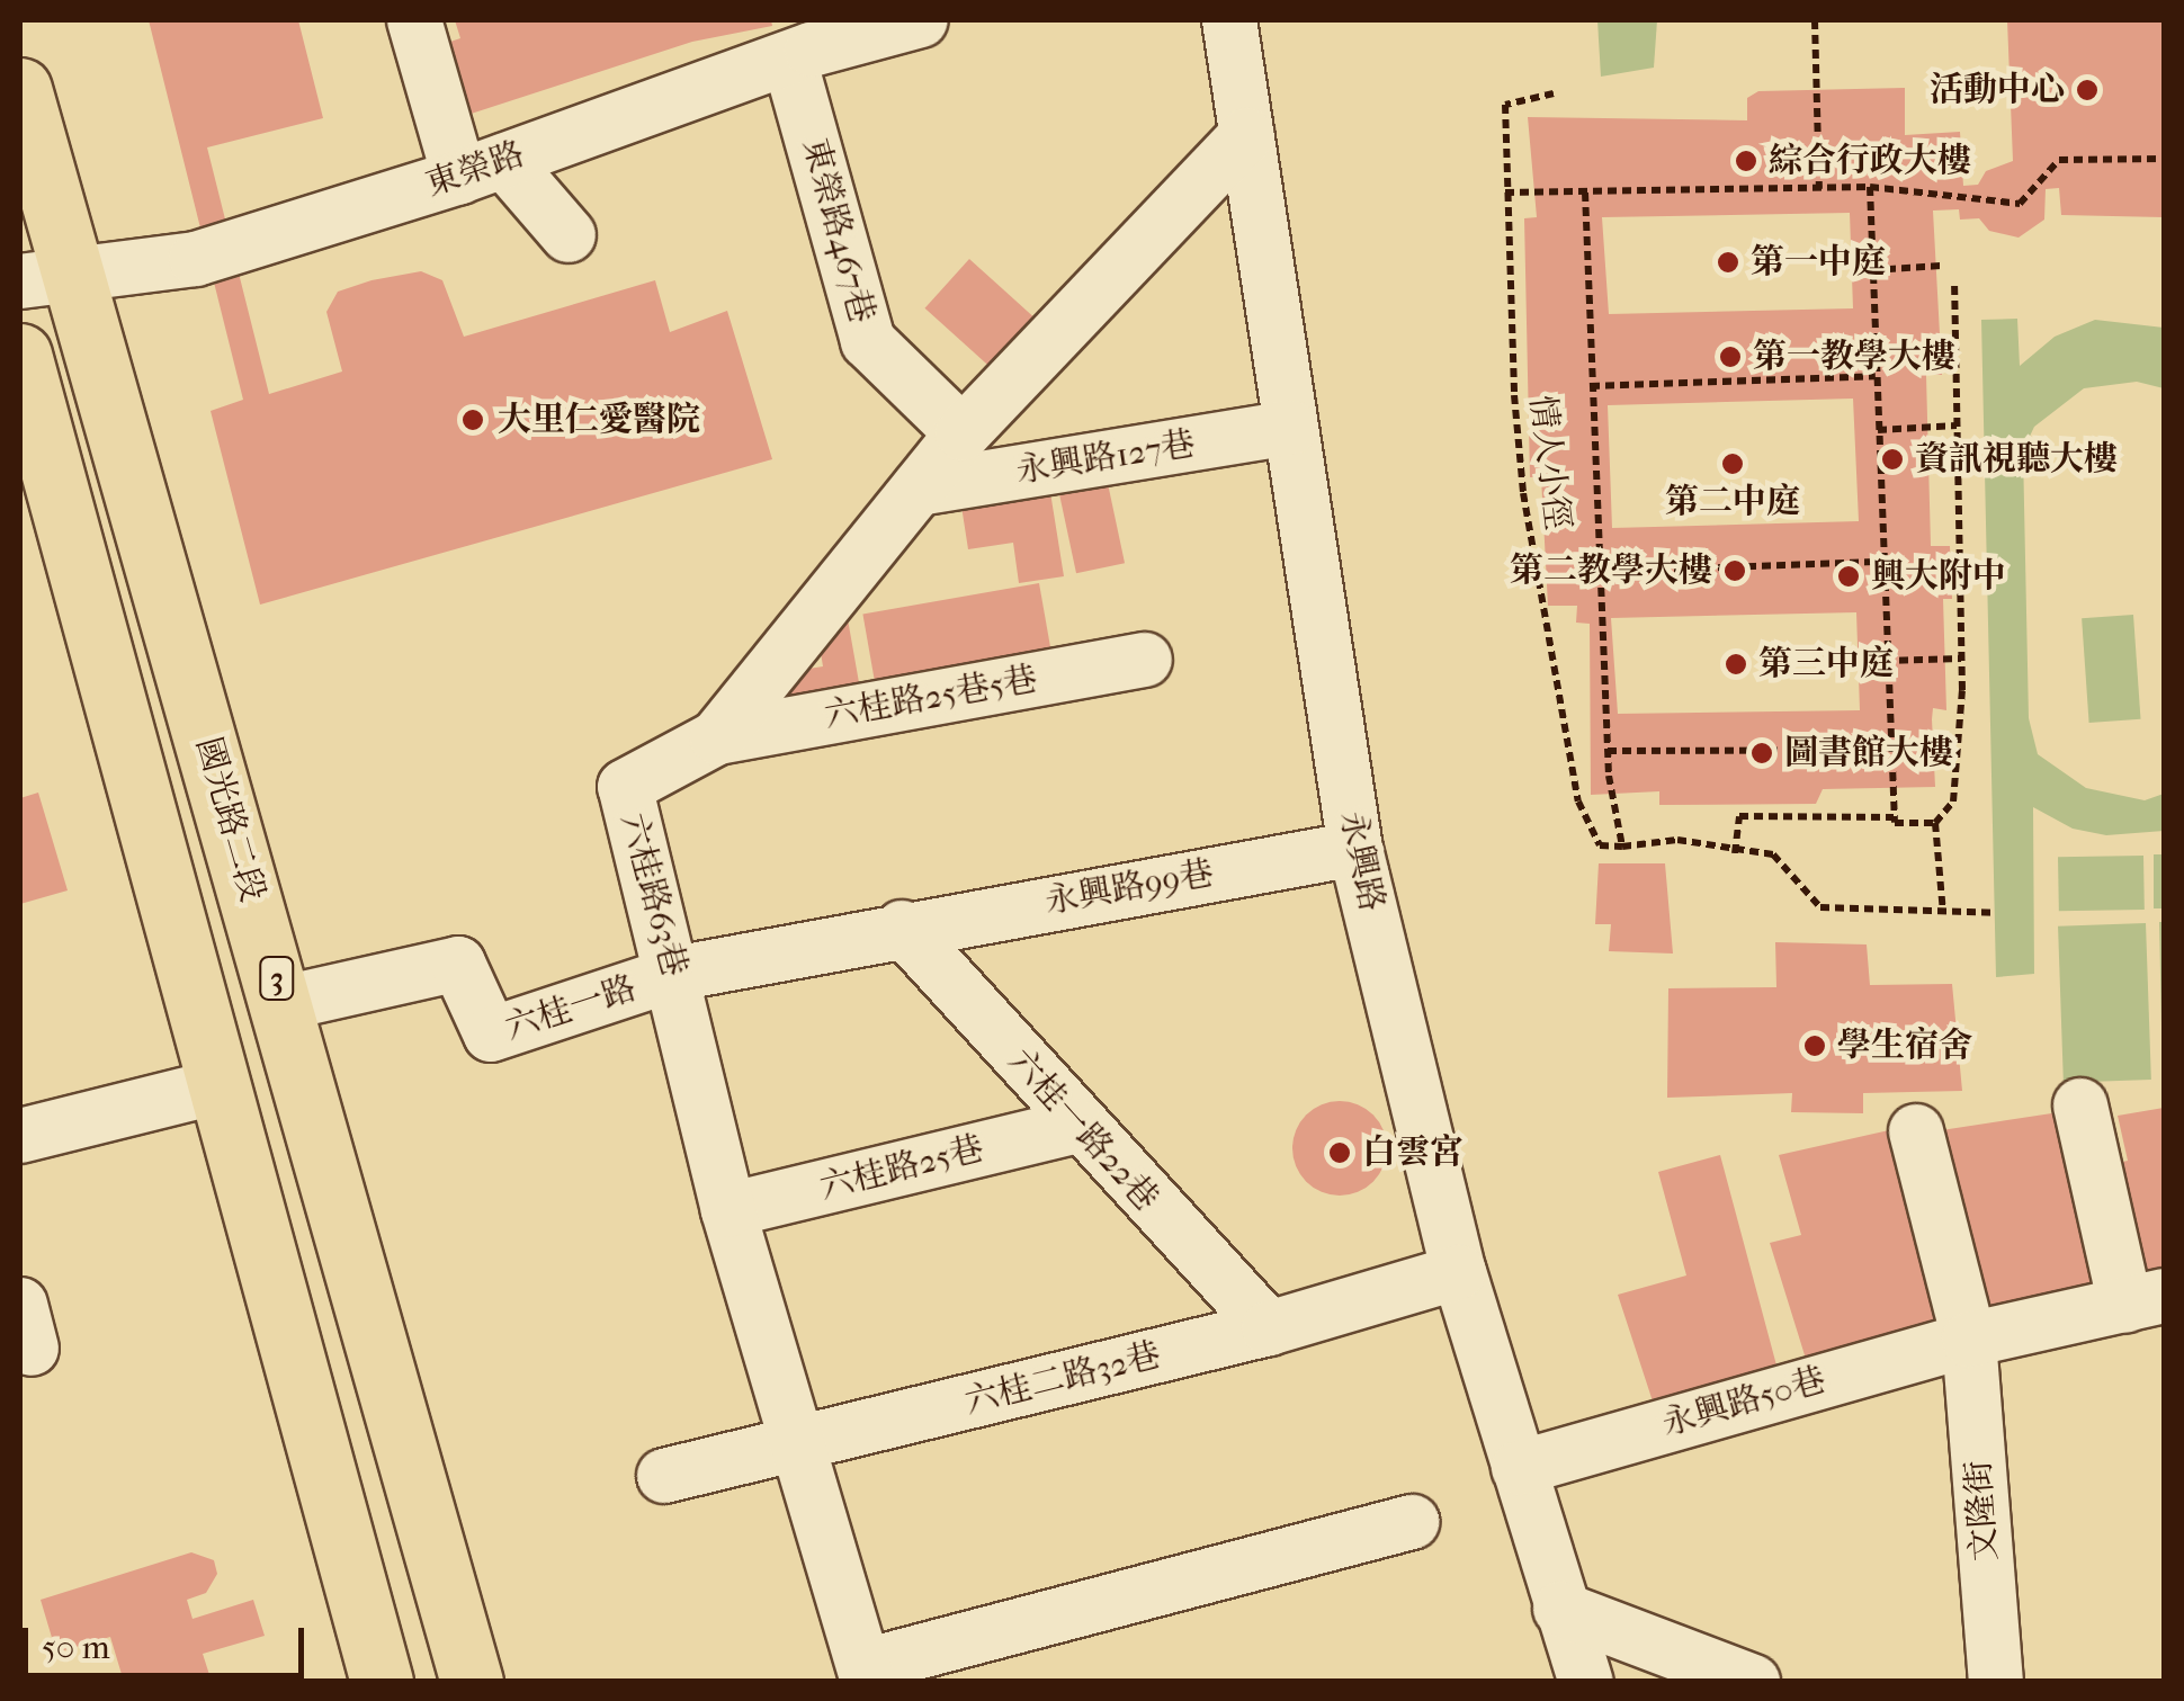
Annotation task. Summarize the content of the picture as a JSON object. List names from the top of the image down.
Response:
{
  "streets": {
    "main road": ["國光路二段", "3"],
    "street": [
      "東榮路",
      "東榮路467巷",
      "永興路127巷",
      "六桂路25巷5巷",
      "永興路",
      "永興路99巷",
      "六桂路63巷",
      "六桂一路",
      "六桂一路22巷",
      "六桂路25巷",
      "六桂二路32巷",
      "永興路50巷",
      "文隆街"
    ],
    "path": ["情人小徑"]
  },
  "crossings": [
    ["東榮路", "東榮路467巷"],
    ["東榮路", "國光路二段"],
    ["東榮路467巷", "六桂路63巷"],
    ["永興路127巷", "永興路"],
    ["永興路127巷", "六桂路63巷"],
    ["六桂路25巷5巷", "六桂路63巷"],
    ["國光路二段", "六桂一路"],
    ["永興路", "永興路99巷"],
    ["永興路", "六桂路63巷"],
    ["永興路", "六桂二路32巷"],
    ["永興路", "永興路50巷"],
    ["永興路99巷", "六桂一路"],
    ["永興路99巷", "六桂一路22巷"],
    ["六桂路63巷", "六桂一路"],
    ["六桂路63巷", "六桂路25巷"],
    ["六桂路63巷", "六桂二路32巷"],
    ["六桂一路", "六桂一路22巷"],
    ["六桂一路22巷", "六桂路25巷"],
    ["六桂一路22巷", "六桂二路32巷"],
    ["永興路50巷", "文隆街"]
  ],
  "places": [
    "活動中心",
    "綜合行政大樓",
    "第一中庭",
    "第一教學大樓",
    "大里仁愛醫院",
    "資訊視聽大樓",
    "第二中庭",
    "第二教學大樓",
    "興大附中",
    "第三中庭",
    "圖書館大樓",
    "學生宿舍",
    "白雲宮"
  ],
  "scale_bar": "50 m"
}
